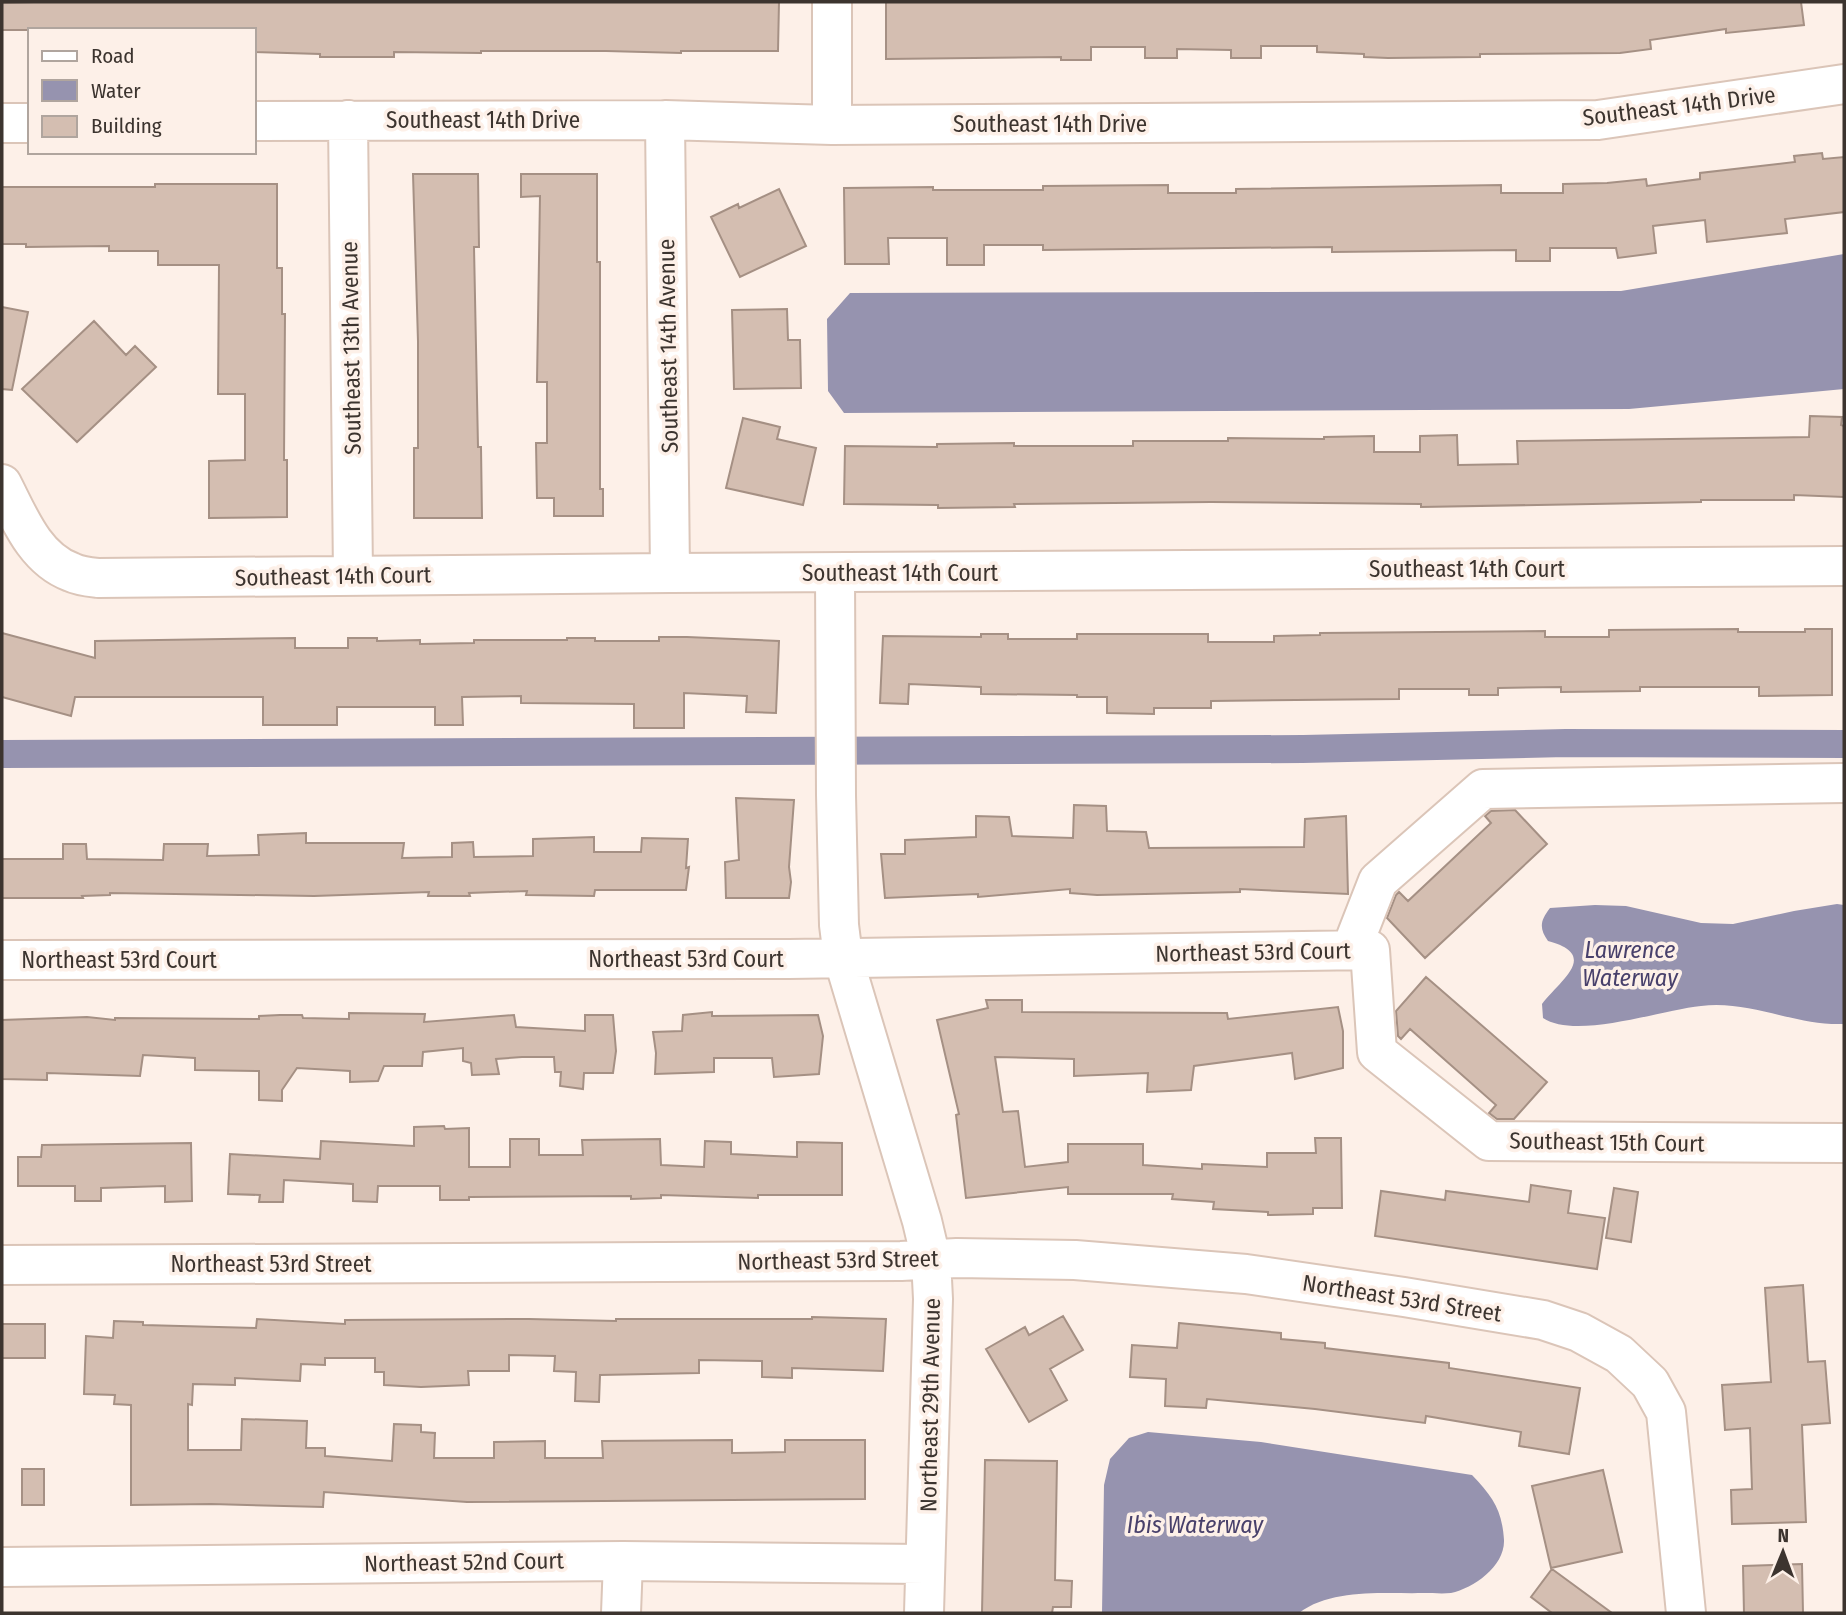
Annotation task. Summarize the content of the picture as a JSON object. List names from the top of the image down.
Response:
{
  "streets": {
    "street": [
      "Southeast 14th Drive",
      "Southeast 14th Avenue",
      "Southeast 13th Avenue",
      "Southeast 14th Court",
      "Northeast 53rd Court",
      "Southeast 15th Court",
      "Northeast 53rd Street",
      "Northeast 29th Avenue",
      "Northeast 52nd Court"
    ]
  },
  "crossings": [
    ["Southeast 14th Drive", "Southeast 14th Avenue"],
    ["Southeast 14th Drive", "Southeast 13th Avenue"],
    ["Southeast 14th Avenue", "Southeast 14th Court"],
    ["Southeast 13th Avenue", "Southeast 14th Court"],
    ["Northeast 53rd Court", "Southeast 15th Court"],
    ["Northeast 53rd Court", "Northeast 29th Avenue"],
    ["Northeast 53rd Street", "Northeast 29th Avenue"],
    ["Northeast 29th Avenue", "Northeast 52nd Court"]
  ],
  "water": ["Lawrence Waterway", "Ibis Waterway"],
  "legend": ["Road", "Water", "Building"],
  "north": "top"
}
